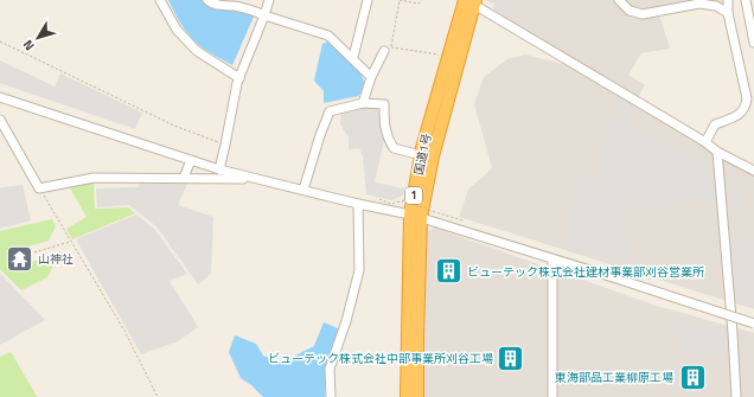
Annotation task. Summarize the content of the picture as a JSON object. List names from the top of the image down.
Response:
{
  "streets": {
    "highway": ["国道1号", "1"]
  },
  "places": {
    "temple": ["山神社"],
    "building": ["ビューテック株式会社建材事業部刈谷営業所", "ビューテック株式会社中部事業所刈谷工場", "東海部品工業柳原工場"]
  },
  "north": "bottom left"
}
